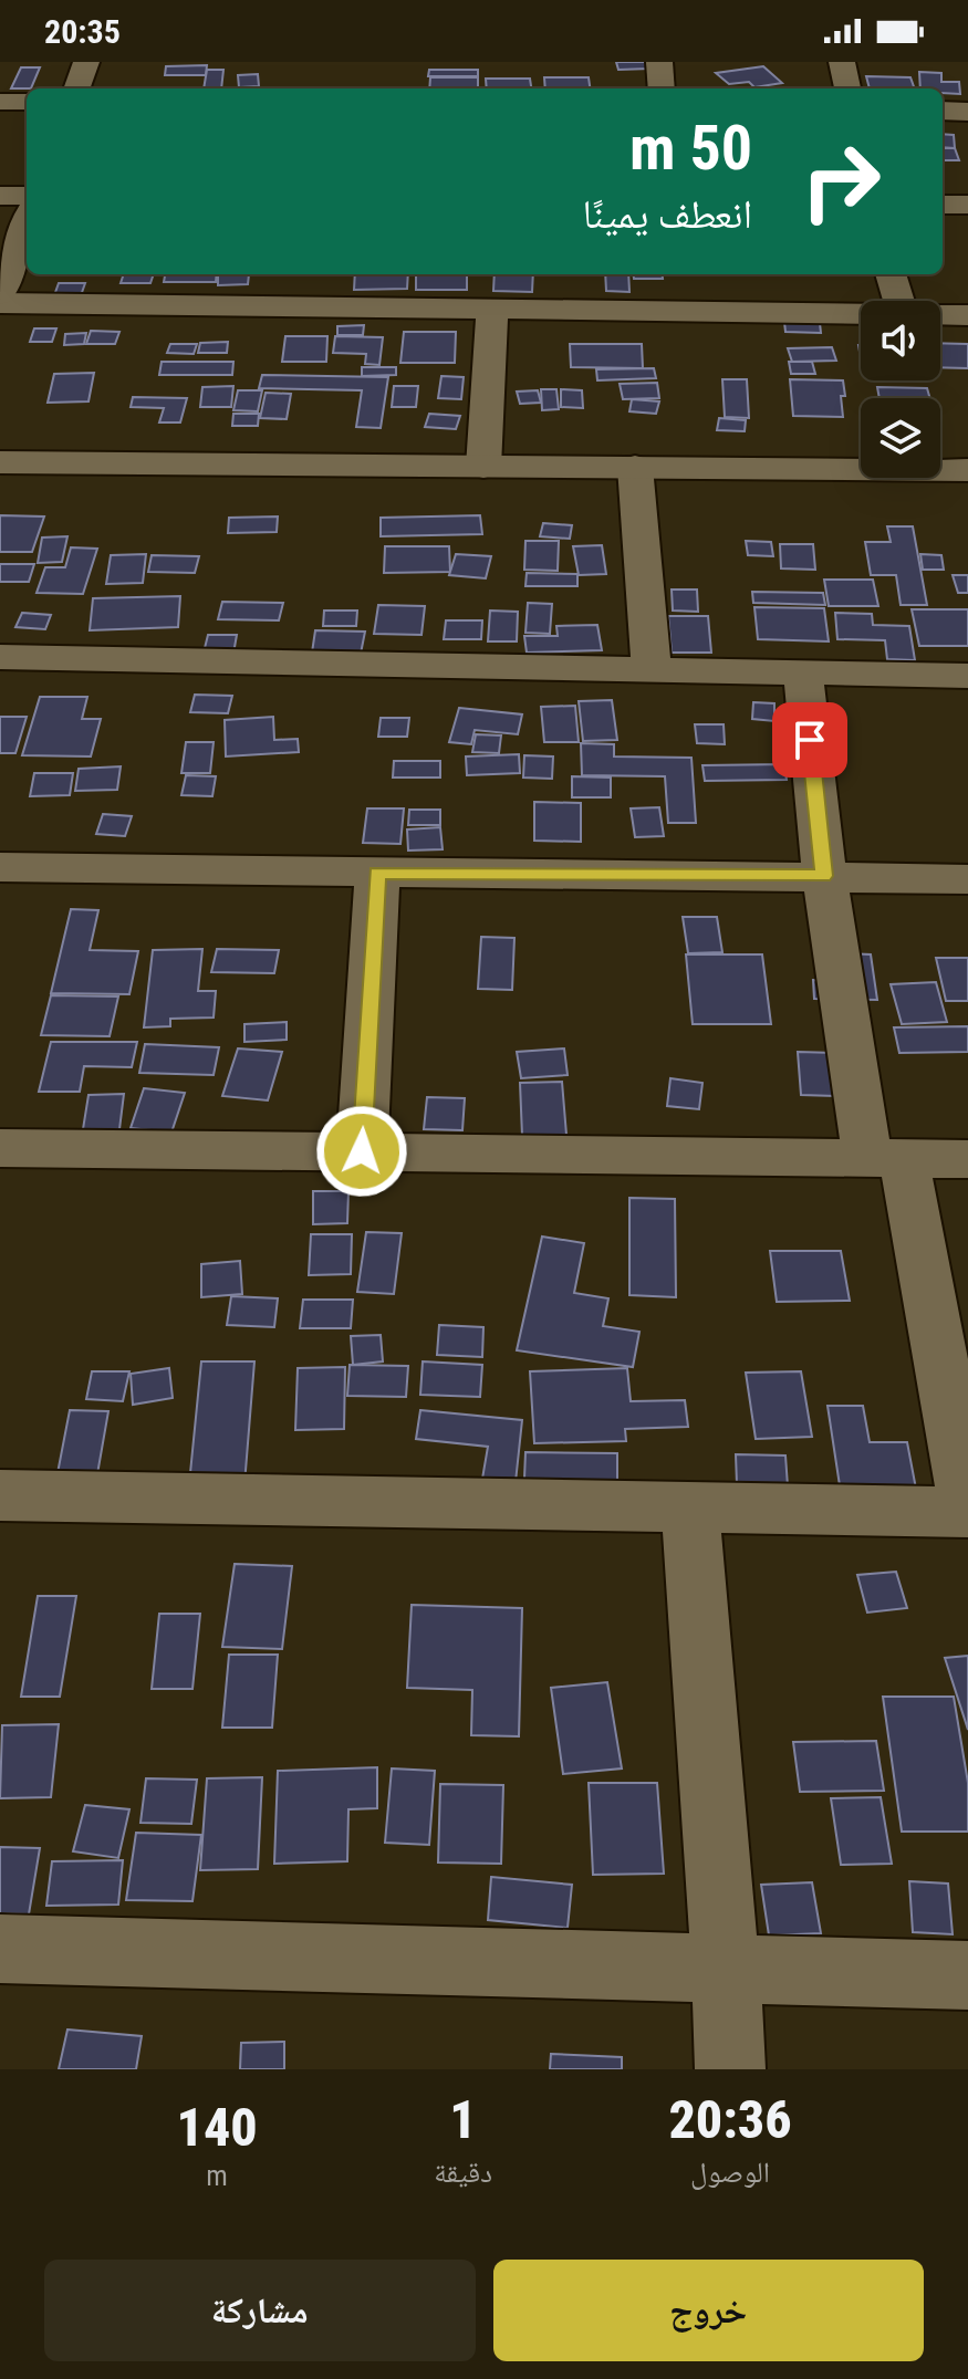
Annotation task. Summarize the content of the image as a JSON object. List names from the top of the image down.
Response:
{
  "page": {
    "status": "20:35",
    "turn": ["50 m", "انعطف يمينًا"],
    "eta": [
      "20:36",
      "الوصول",
      "1",
      "دقيقة",
      "140",
      "m"
    ],
    "buttons": ["خروج", "مشاركة"]
  }
}
